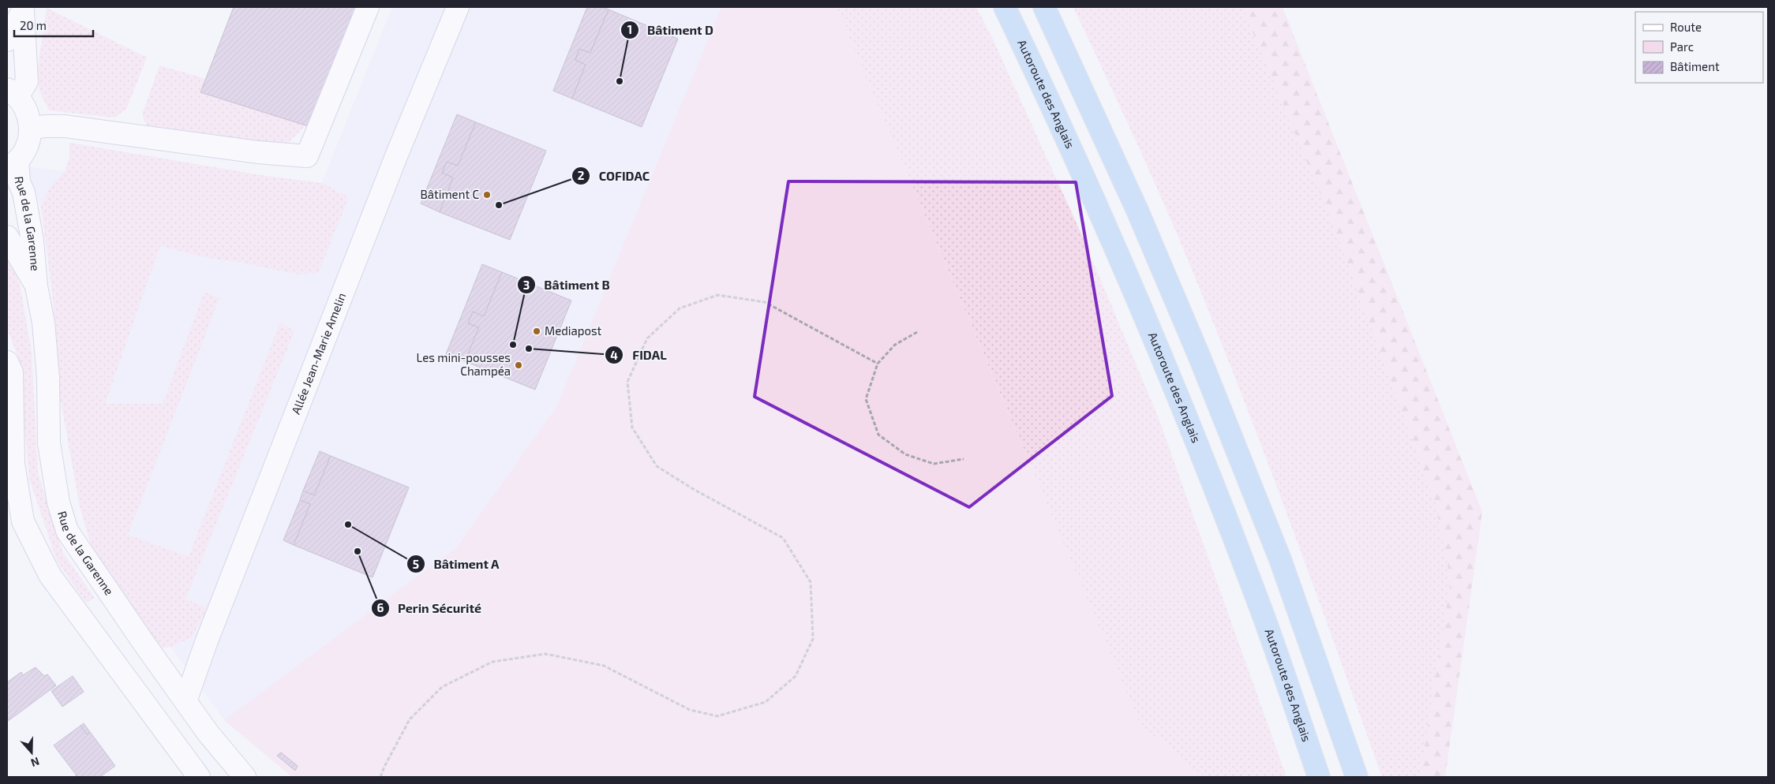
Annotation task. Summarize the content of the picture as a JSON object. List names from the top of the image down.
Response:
{
  "streets": {
    "highway": ["Autoroute des Anglais"],
    "street": ["Rue de la Garenne", "Allée Jean-Marie Amelin"]
  },
  "crossings": [
    ["Rue de la Garenne", "Allée Jean-Marie Amelin"]
  ],
  "places": [
    "Bâtiment D",
    "Bâtiment C",
    "COFIDAC",
    "Mediapost",
    "Bâtiment B",
    "FIDAL",
    "Les mini-pousses Champéa",
    "Bâtiment A",
    "Perin Sécurité"
  ],
  "legend": ["Route", "Parc", "Bâtiment"],
  "scale_bar": "20 m",
  "north": "bottom"
}
